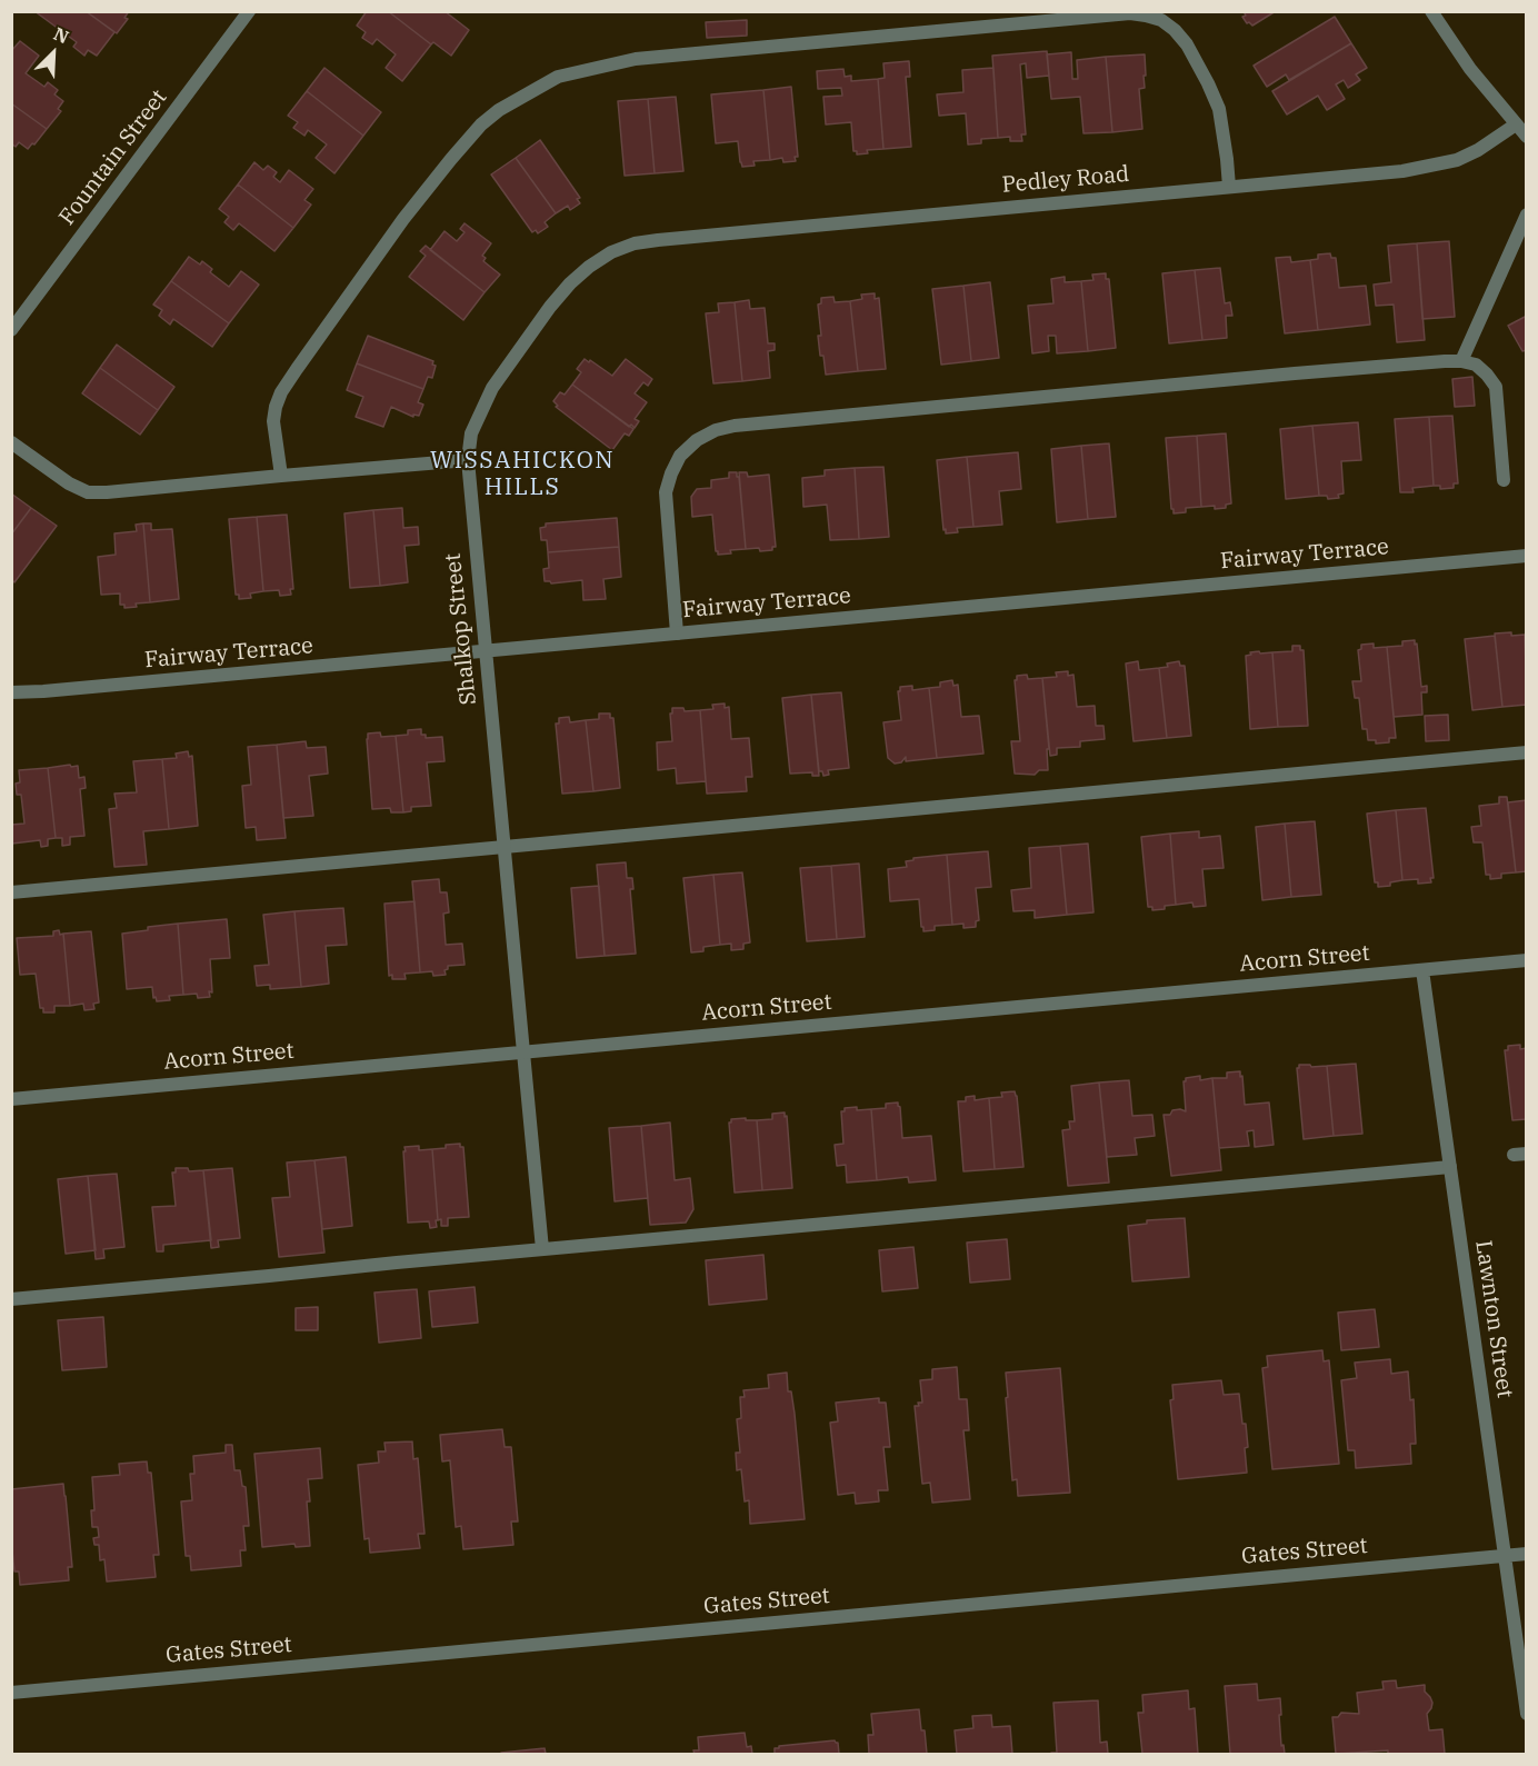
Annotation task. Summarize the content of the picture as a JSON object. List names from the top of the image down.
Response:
{
  "streets": {
    "street": [
      "Fountain Street",
      "Pedley Road",
      "Fairway Terrace",
      "Shalkop Street",
      "Acorn Street",
      "Lawnton Street",
      "Gates Street"
    ]
  },
  "crossings": [
    ["Pedley Road", "Shalkop Street"],
    ["Fairway Terrace", "Shalkop Street"],
    ["Shalkop Street", "Acorn Street"],
    ["Acorn Street", "Lawnton Street"],
    ["Lawnton Street", "Gates Street"]
  ],
  "districts": ["WISSAHICKON HILLS"],
  "north": "top right"
}
